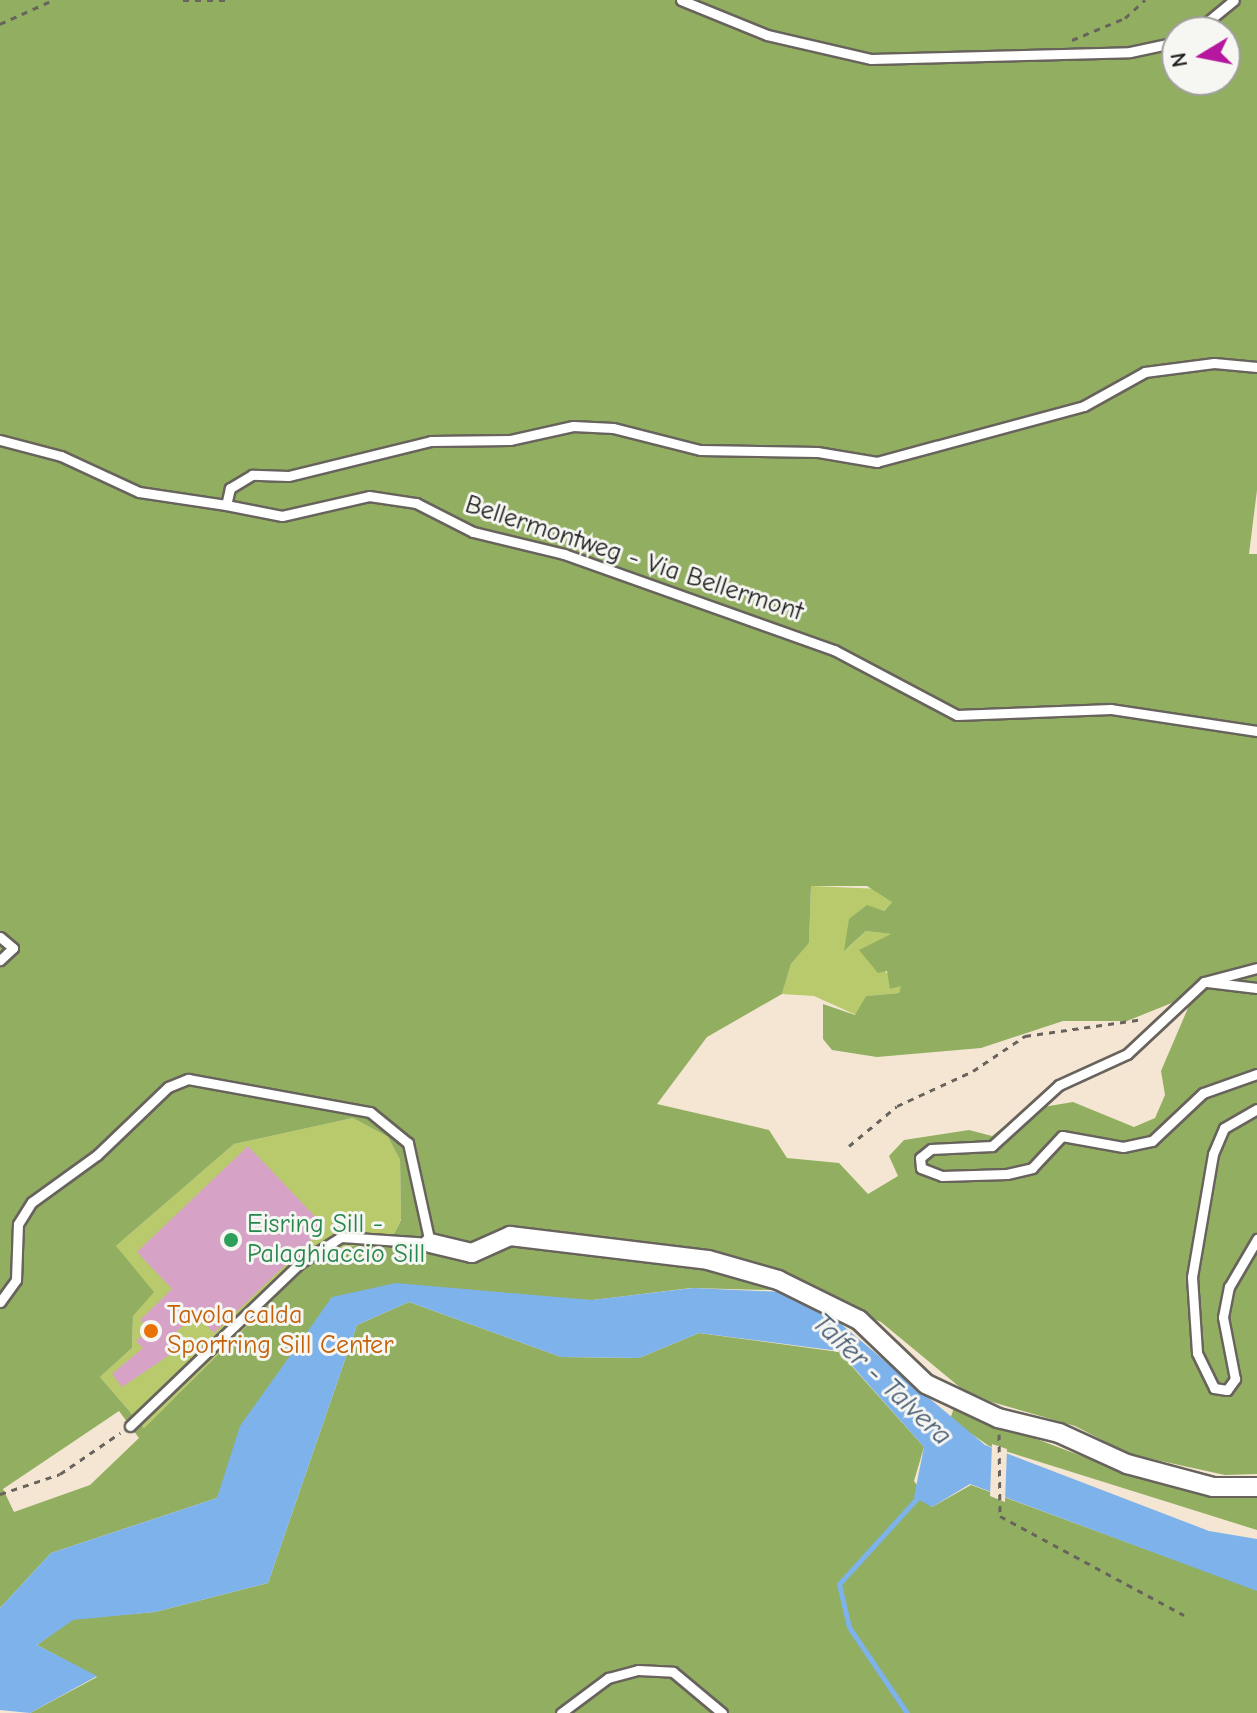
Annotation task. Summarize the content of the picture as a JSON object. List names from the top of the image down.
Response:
{
  "streets": {
    "lane": ["Bellermontweg - Via Bellermont"]
  },
  "water": ["Talfer - Talvera"],
  "places": ["Eisring Sill - Palaghiaccio Sill", "Tavola calda Sportring Sill Center"],
  "north": "left"
}
